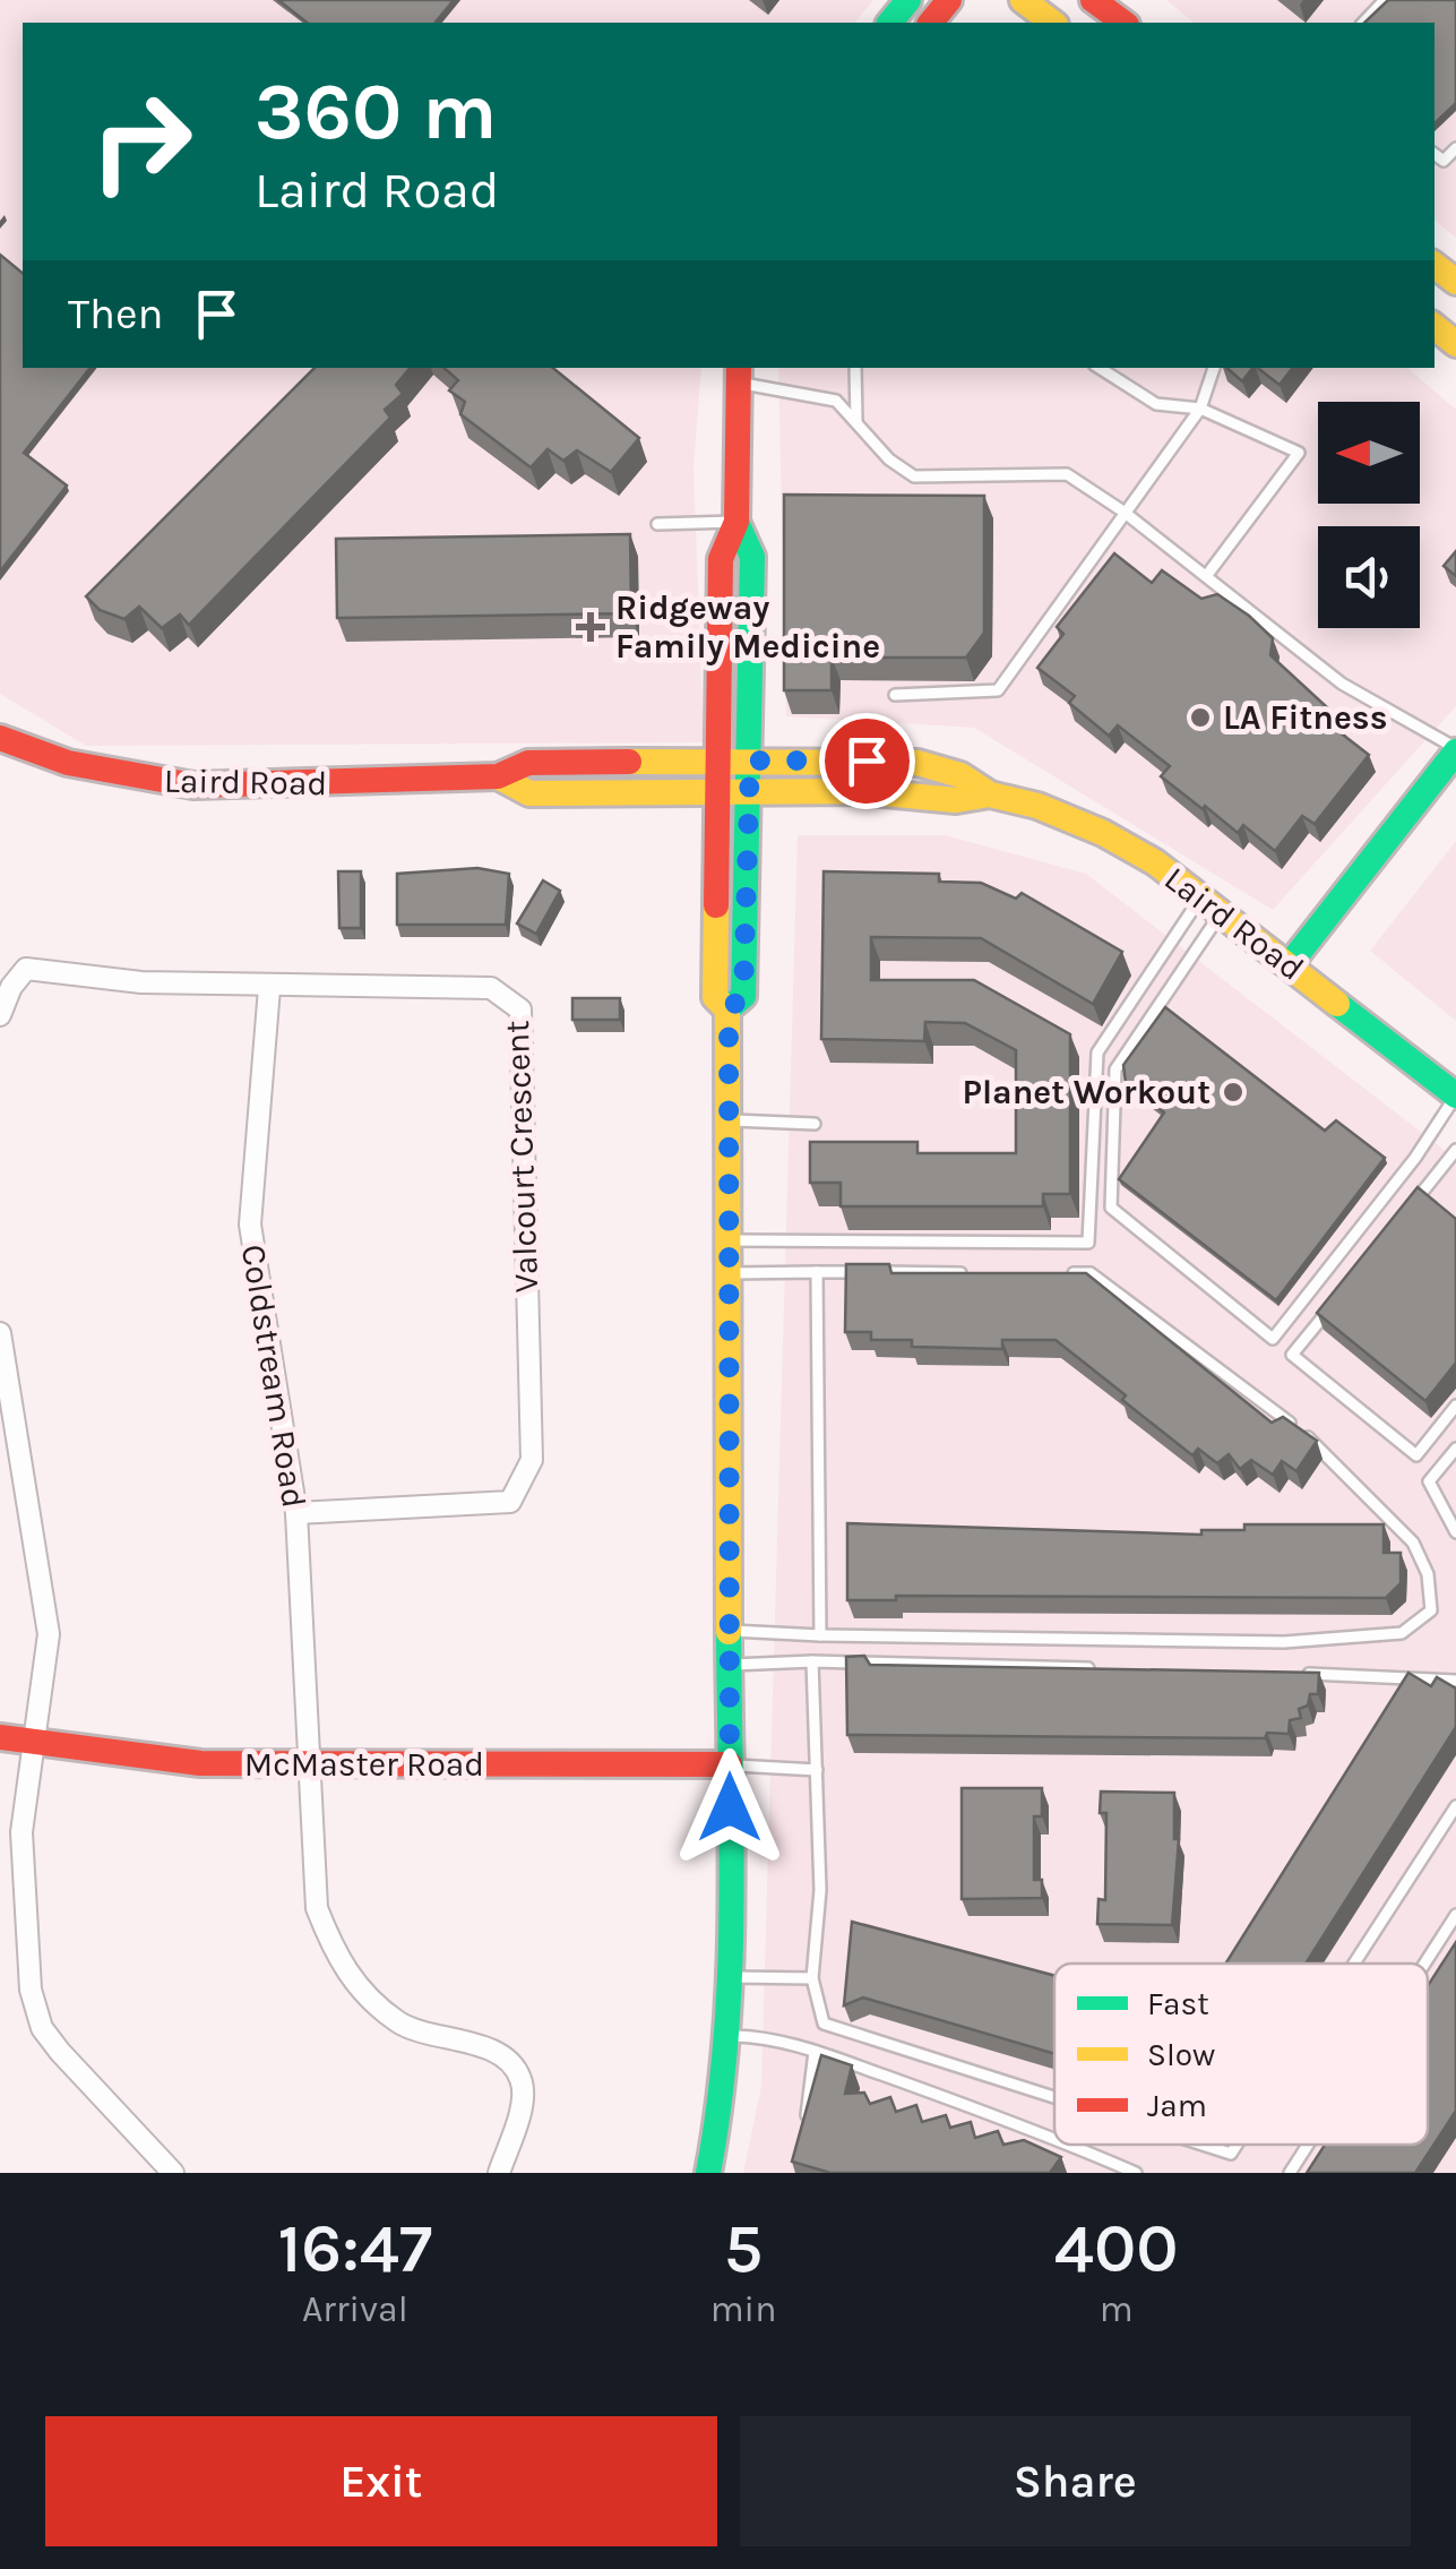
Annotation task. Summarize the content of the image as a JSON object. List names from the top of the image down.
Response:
{
  "streets": {
    "street": [
      "Laird Road",
      "Valcourt Crescent",
      "Coldstream Road",
      "McMaster Road"
    ]
  },
  "crossings": [
    ["Valcourt Crescent", "Coldstream Road"],
    ["Coldstream Road", "McMaster Road"]
  ],
  "places": {
    "health": ["Ridgeway Family Medicine"],
    "other": ["LA Fitness", "Planet Workout"]
  },
  "legend": ["Fast", "Slow", "Jam"],
  "north": "left",
  "page": {
    "turn": ["360 m", "Laird Road"],
    "then": "Then",
    "eta": [
      "16:47",
      "Arrival",
      "5",
      "min",
      "400",
      "m"
    ],
    "buttons": ["Exit", "Share"]
  }
}
